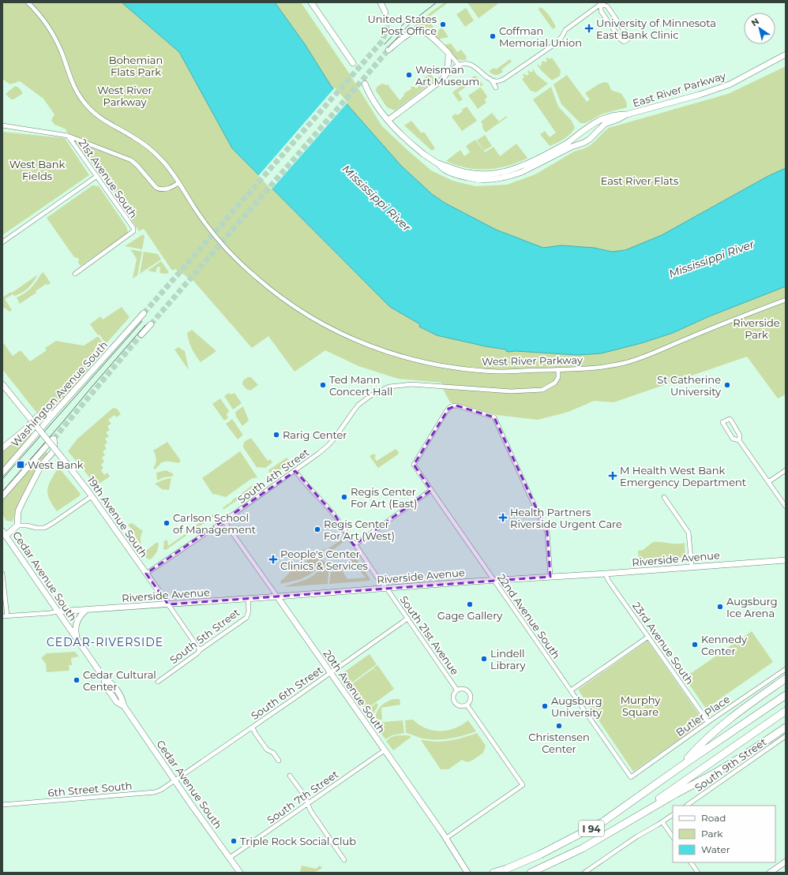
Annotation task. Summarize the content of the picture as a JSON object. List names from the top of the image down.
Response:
{
  "streets": {
    "highway": ["I 94"],
    "street": [
      "East River Parkway",
      "21st Avenue South",
      "West River Parkway",
      "Washington Avenue South",
      "South 4th Street",
      "19th Avenue South",
      "Riverside Avenue",
      "Cedar Avenue South",
      "22nd Avenue South",
      "South 21st Avenue",
      "South 5th Street",
      "23rd Avenue South",
      "20th Avenue South",
      "South 6th Street",
      "Butler Place",
      "South 9th Street",
      "6th Street South",
      "South 7th Street"
    ]
  },
  "crossings": [
    ["West River Parkway", "South 4th Street"],
    ["South 4th Street", "19th Avenue South"],
    ["South 4th Street", "South 21st Avenue"],
    ["South 4th Street", "20th Avenue South"],
    ["19th Avenue South", "Riverside Avenue"],
    ["19th Avenue South", "South 5th Street"],
    ["Riverside Avenue", "Cedar Avenue South"],
    ["Riverside Avenue", "22nd Avenue South"],
    ["Riverside Avenue", "South 21st Avenue"],
    ["Riverside Avenue", "South 5th Street"],
    ["Riverside Avenue", "23rd Avenue South"],
    ["Riverside Avenue", "20th Avenue South"],
    ["Cedar Avenue South", "South 6th Street"],
    ["Cedar Avenue South", "6th Street South"],
    ["Cedar Avenue South", "South 7th Street"],
    ["22nd Avenue South", "Butler Place"],
    ["South 21st Avenue", "South 6th Street"],
    ["23rd Avenue South", "Butler Place"],
    ["20th Avenue South", "South 6th Street"],
    ["20th Avenue South", "South 7th Street"],
    ["South 6th Street", "6th Street South"]
  ],
  "districts": ["CEDAR-RIVERSIDE"],
  "water": ["Mississippi River"],
  "parks": [
    "Bohemian Flats Park",
    "West River Parkway",
    "West Bank Fields",
    "East River Flats",
    "Riverside Park",
    "Murphy Square"
  ],
  "places": {
    "other": [
      "United States Post Office",
      "Coffman Memorial Union",
      "Weisman Art Museum",
      "Ted Mann Concert Hall",
      "St Catherine University",
      "Rarig Center",
      "Regis Center For Art (East)",
      "Carlson School of Management",
      "Regis Center For Art (West)",
      "Gage Gallery",
      "Augsburg Ice Arena",
      "Kennedy Center",
      "Lindell Library",
      "Cedar Cultural Center",
      "Augsburg University",
      "Christensen Center",
      "Triple Rock Social Club"
    ],
    "health": [
      "University of Minnesota East Bank Clinic",
      "M Health West Bank Emergency Department",
      "Health Partners Riverside Urgent Care",
      "People's Center Clinics & Services"
    ],
    "transit": ["West Bank"]
  },
  "legend": ["Road", "Park", "Water"],
  "north": "top left"
}
